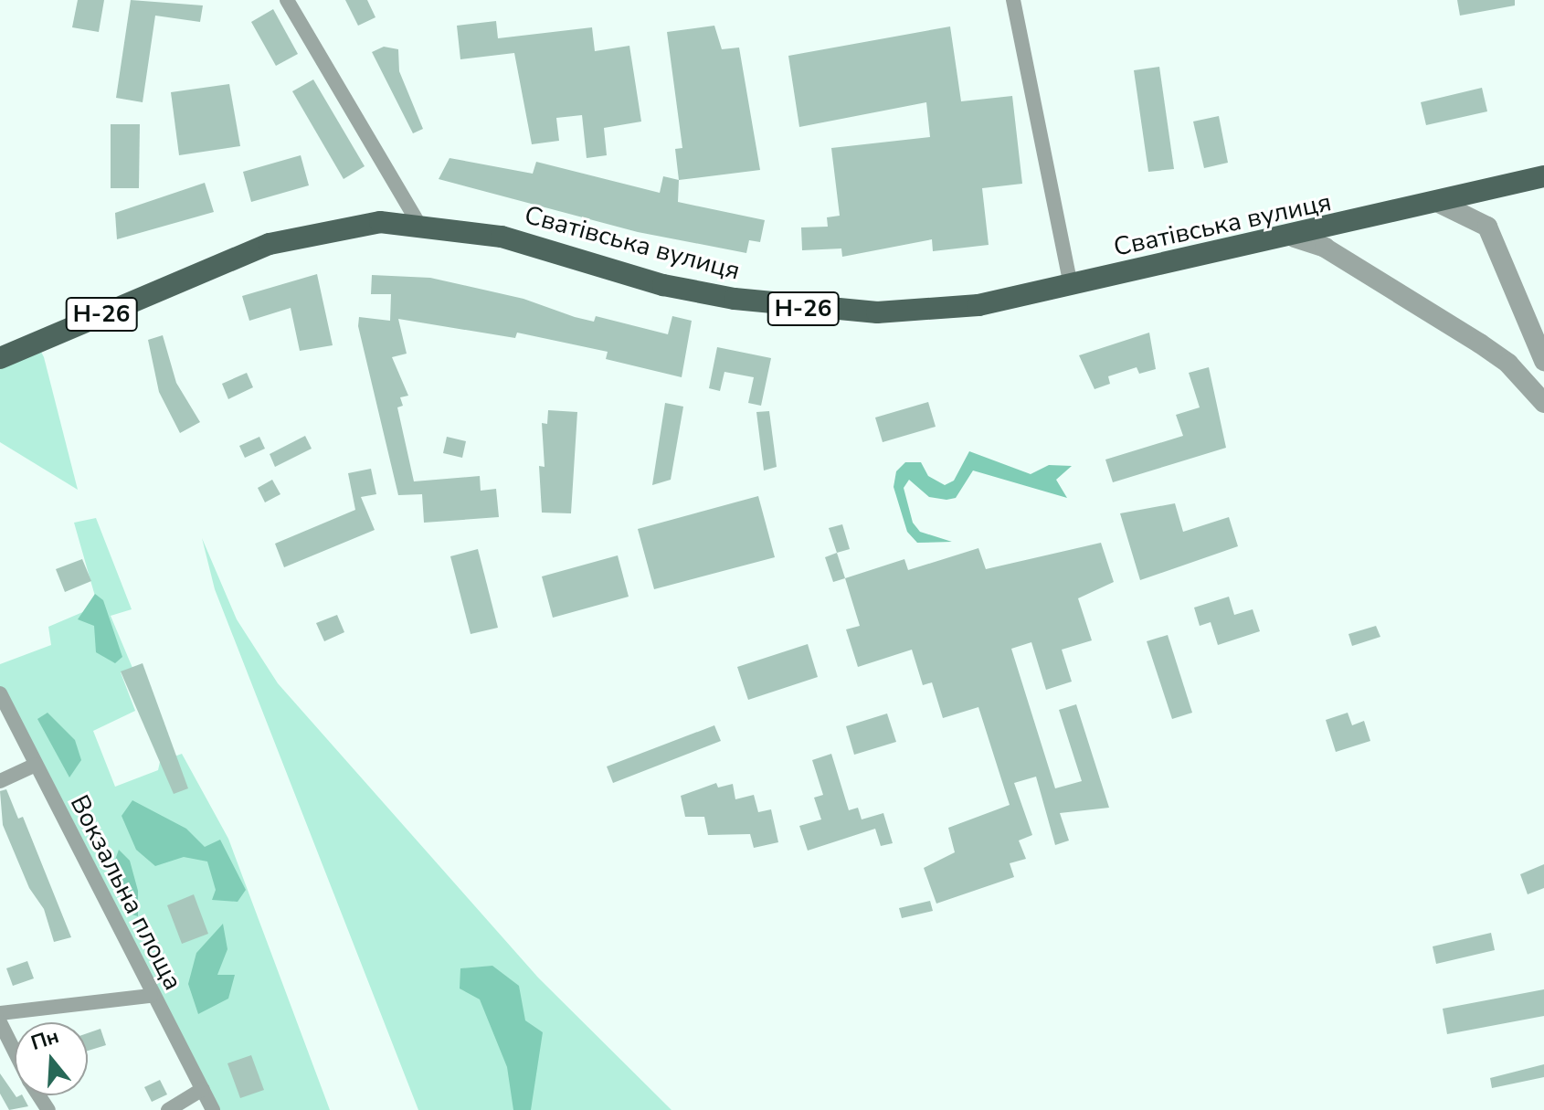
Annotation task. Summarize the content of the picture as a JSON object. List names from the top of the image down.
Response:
{
  "streets": {
    "main road": ["Сватівська вулиця", "Н-26"],
    "street": ["Вокзальна площа"]
  },
  "crossings": [
    ["Сватівська вулиця", "Н-26"]
  ],
  "north": "top"
}
